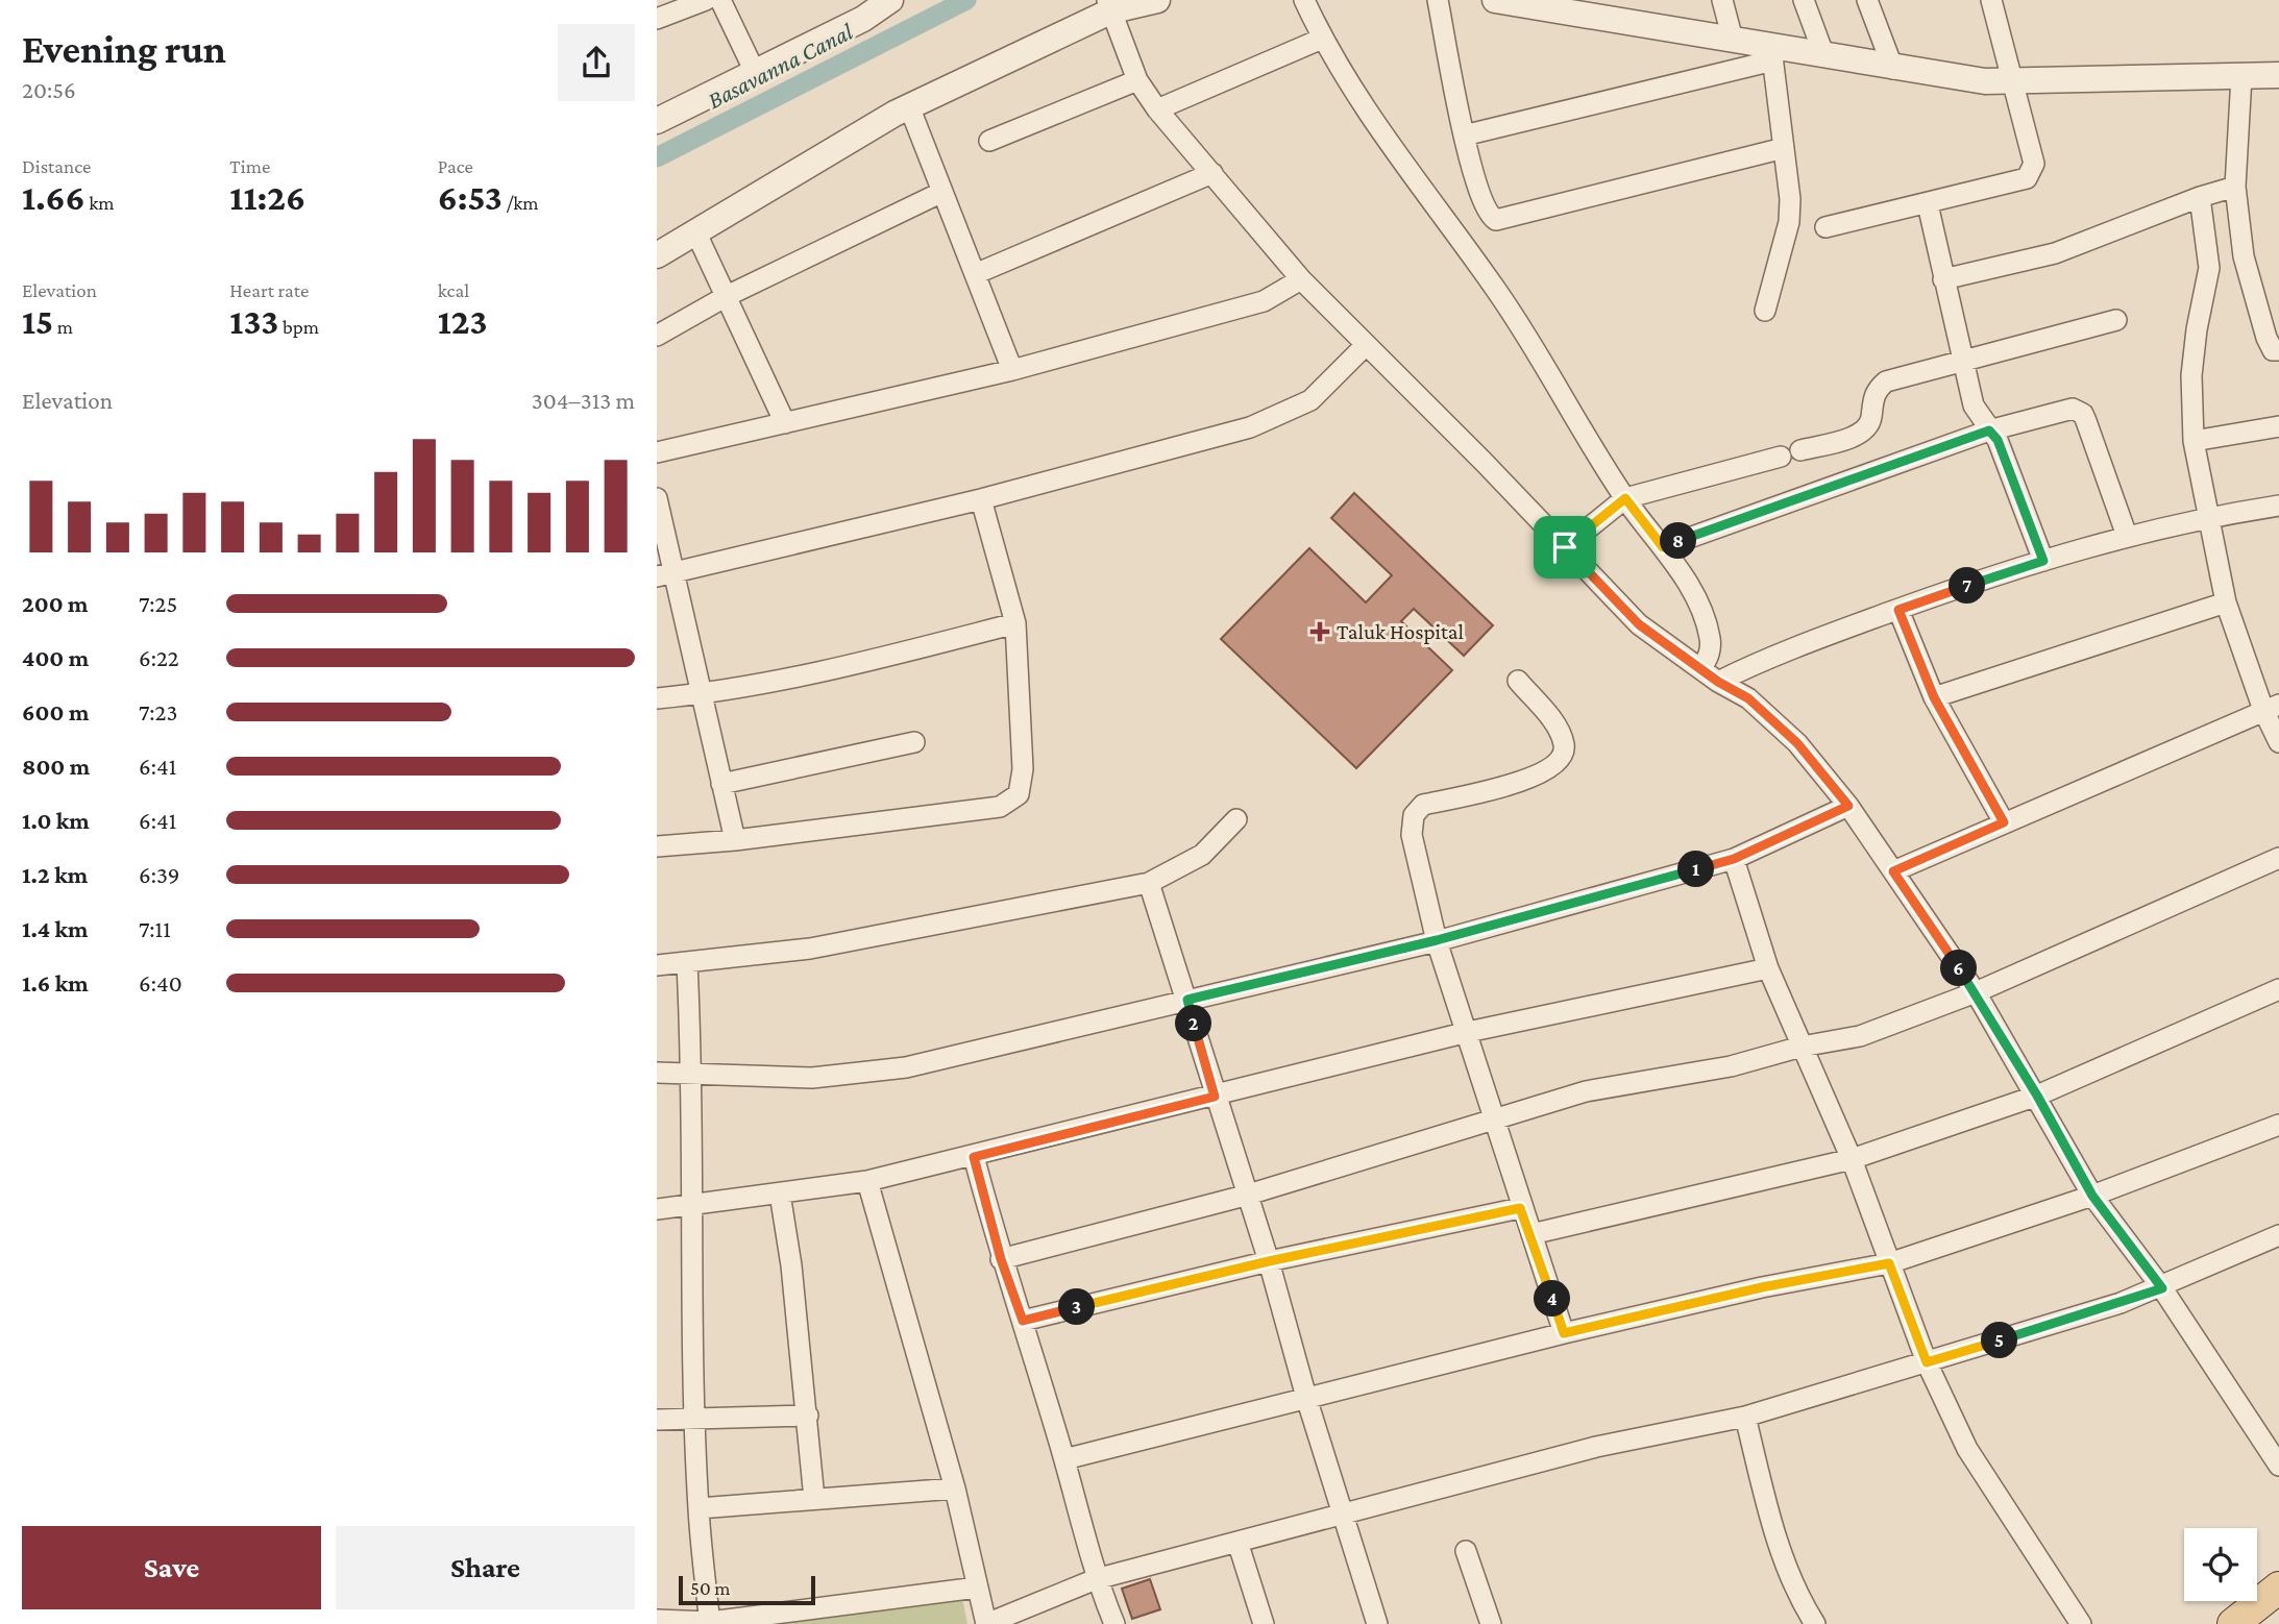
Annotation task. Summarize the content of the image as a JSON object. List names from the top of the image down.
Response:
{
  "water": ["Basavanna Canal"],
  "places": {
    "health": ["Taluk Hospital"]
  },
  "scale_bar": "50 m",
  "page": {
    "heading": ["Evening run", "20:56"],
    "stats": [
      ["Distance", "1.66 km"],
      ["Time", "11:26"],
      ["Pace", "6:53 /km"],
      ["Elevation", "15 m"],
      ["Heart rate", "133 bpm"],
      ["kcal", "123"]
    ],
    "chart": ["Elevation", "304–313 m"],
    "pins": [
      "8",
      "7",
      "1",
      "6",
      "2",
      "4",
      "3",
      "5"
    ],
    "list": [
      {
        "name": "200 m",
        "note": "7:25"
      },
      {
        "name": "400 m",
        "note": "6:22"
      },
      {
        "name": "600 m",
        "note": "7:23"
      },
      {
        "name": "800 m",
        "note": "6:41"
      },
      {
        "name": "1.0 km",
        "note": "6:41"
      },
      {
        "name": "1.2 km",
        "note": "6:39"
      },
      {
        "name": "1.4 km",
        "note": "7:11"
      },
      {
        "name": "1.6 km",
        "note": "6:40"
      }
    ],
    "buttons": ["Save", "Share"],
    "scale": "50 m"
  }
}
